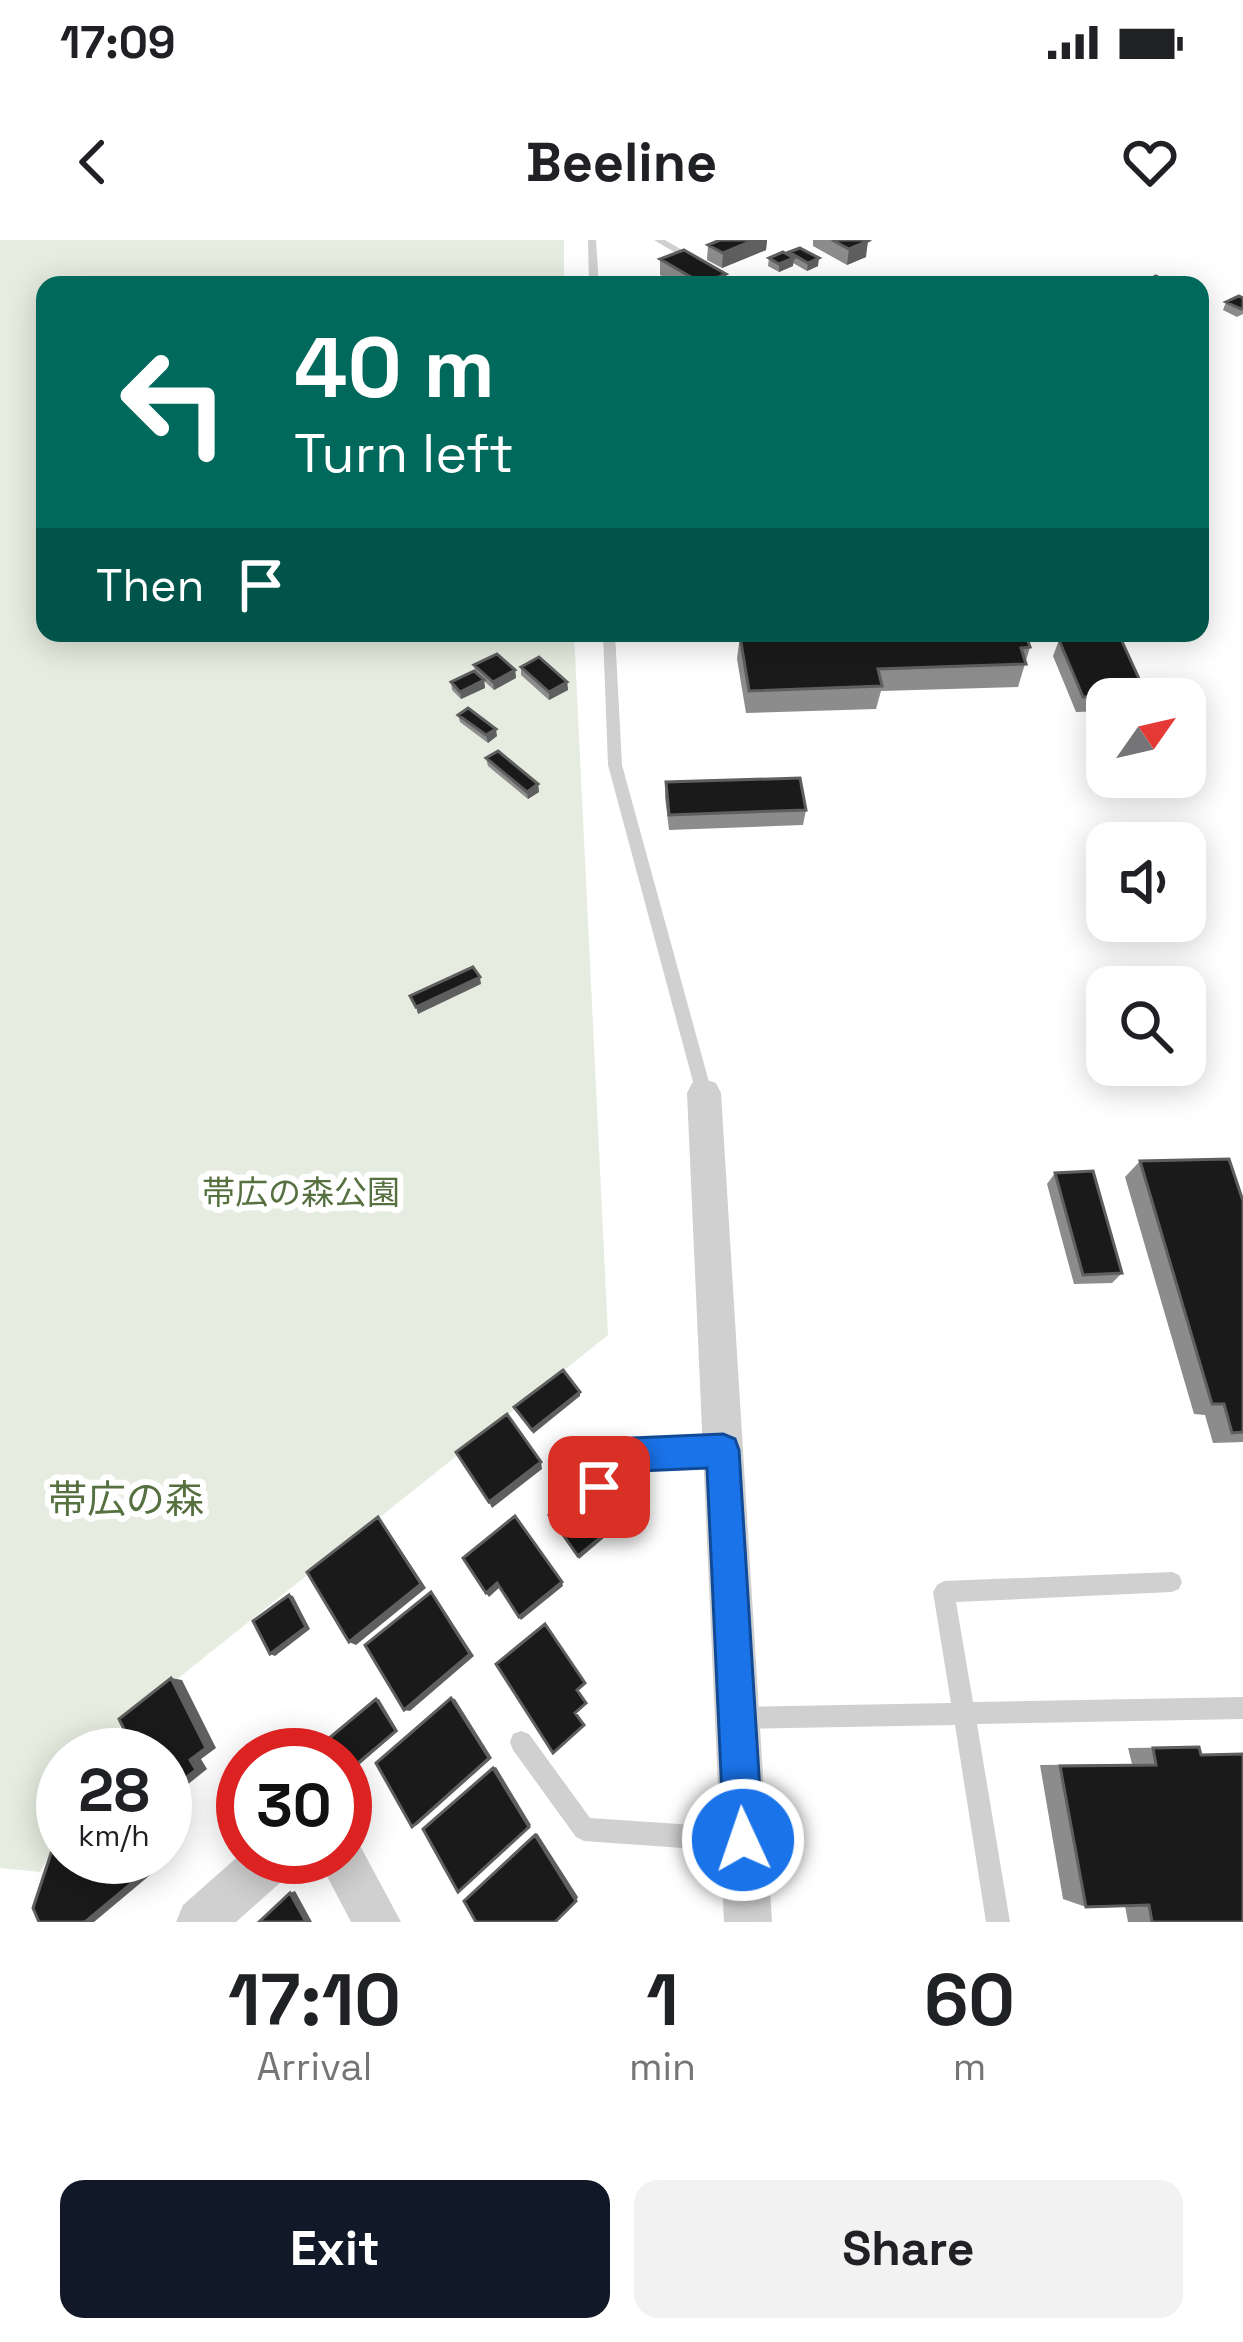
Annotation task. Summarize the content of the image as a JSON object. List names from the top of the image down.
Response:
{
  "parks": ["帯広の森公園", "帯広の森"],
  "north": "top right",
  "page": {
    "status": "17:09",
    "header": "Beeline",
    "turn": ["40 m", "Turn left"],
    "then": "Then",
    "speed": "28 km/h",
    "limit": "30",
    "eta": [
      "17:10",
      "Arrival",
      "1",
      "min",
      "60",
      "m"
    ],
    "buttons": ["Exit", "Share"]
  }
}
